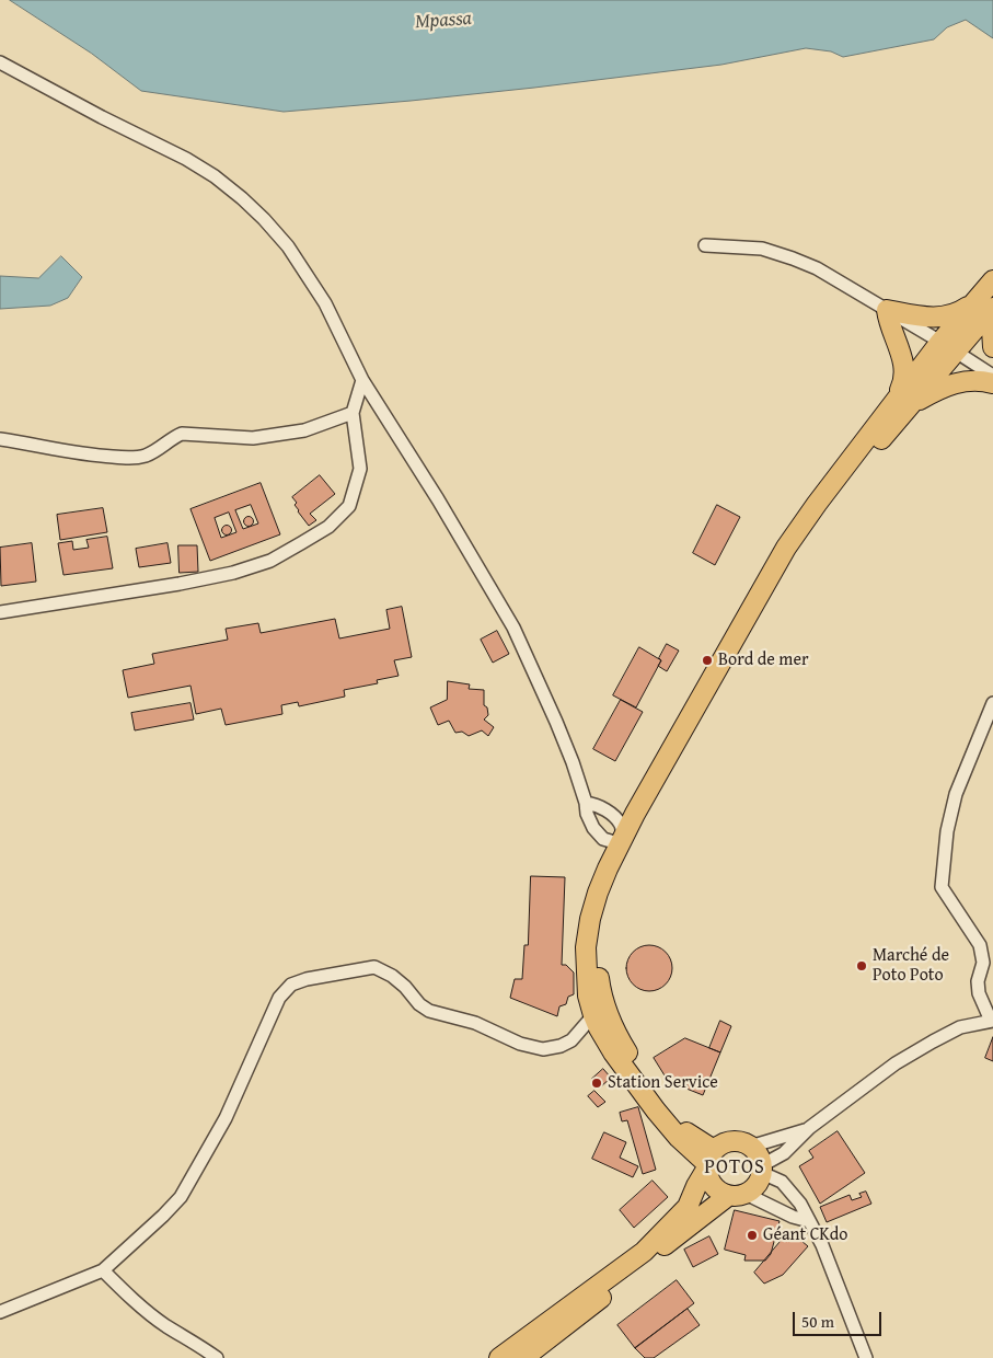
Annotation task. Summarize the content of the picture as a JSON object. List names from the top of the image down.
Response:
{
  "districts": ["POTOS"],
  "water": ["Mpassa"],
  "places": [
    "Bord de mer",
    "Marché de Poto Poto",
    "Station Service",
    "Géant CKdo"
  ],
  "scale_bar": "50 m"
}
